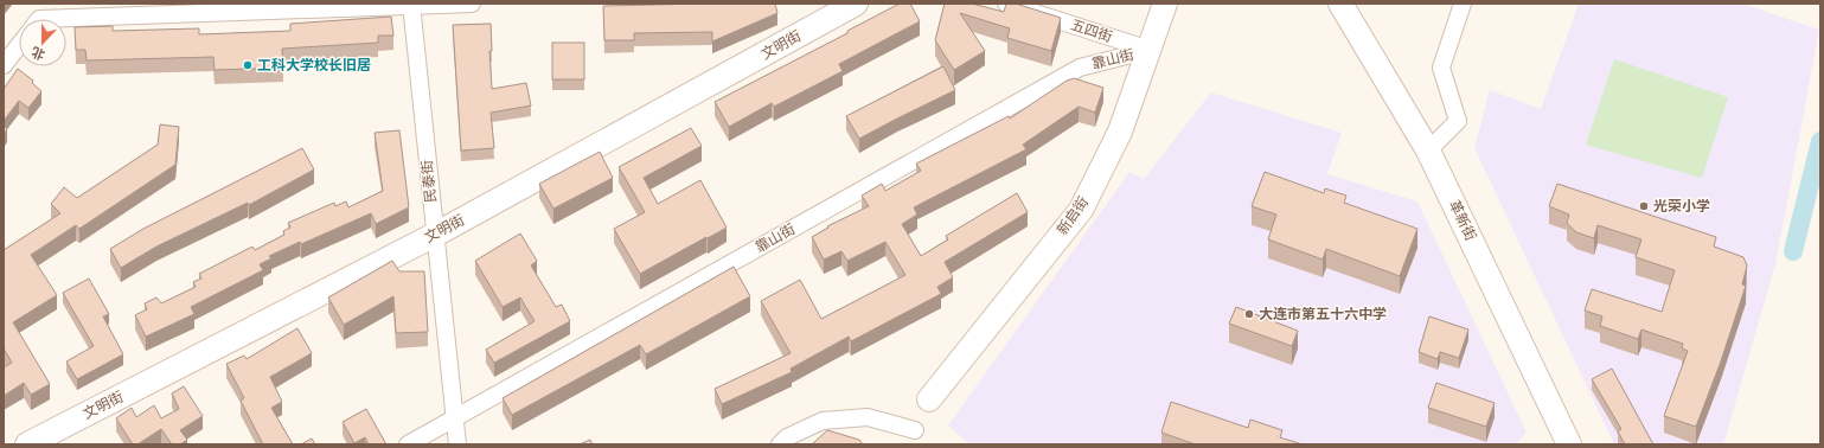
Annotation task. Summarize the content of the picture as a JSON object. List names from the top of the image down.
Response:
{
  "streets": {
    "street": [
      "五四街",
      "文明街",
      "靠山街",
      "民泰街",
      "新启街",
      "革新街"
    ]
  },
  "crossings": [
    ["五四街", "靠山街"],
    ["五四街", "新启街"],
    ["文明街", "民泰街"],
    ["靠山街", "民泰街"],
    ["靠山街", "新启街"]
  ],
  "places": ["工科大学校长旧居", "光荣小学", "大连市第五十六中学"],
  "north": "bottom"
}
